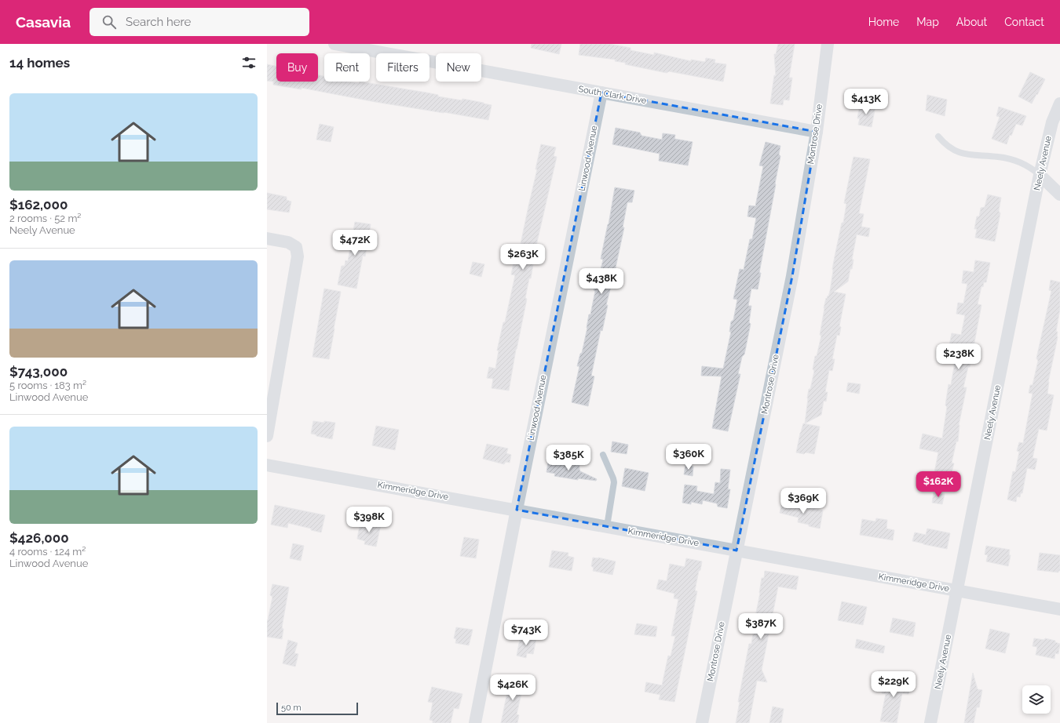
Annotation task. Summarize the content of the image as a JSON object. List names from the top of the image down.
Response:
{
  "streets": {
    "street": [
      "South Clark Drive",
      "Montrose Drive",
      "Linwood Avenue",
      "Neely Avenue",
      "Kimmeridge Drive"
    ]
  },
  "crossings": [
    ["South Clark Drive", "Montrose Drive"],
    ["South Clark Drive", "Linwood Avenue"],
    ["Montrose Drive", "Kimmeridge Drive"],
    ["Linwood Avenue", "Kimmeridge Drive"],
    ["Neely Avenue", "Kimmeridge Drive"]
  ],
  "scale_bar": "50 m",
  "page": {
    "header": "Casavia",
    "search": "Search here",
    "nav": [
      "Home",
      "Map",
      "About",
      "Contact"
    ],
    "heading": "14 homes",
    "chip": [
      "Buy",
      "Rent",
      "Filters",
      "New"
    ],
    "list": [
      {
        "name": "$162,000",
        "note": "2 rooms · 52 m² · Neely Avenue"
      },
      {
        "name": "$743,000",
        "note": "5 rooms · 183 m² · Linwood Avenue"
      },
      {
        "name": "$426,000",
        "note": "4 rooms · 124 m² · Linwood Avenue"
      }
    ],
    "price": [
      "$413K",
      "$472K",
      "$263K",
      "$438K",
      "$238K",
      "$360K",
      "$385K",
      "$162K",
      "$369K",
      "$398K",
      "$387K",
      "$743K",
      "$229K",
      "$426K"
    ],
    "scale": "50 m"
  }
}
